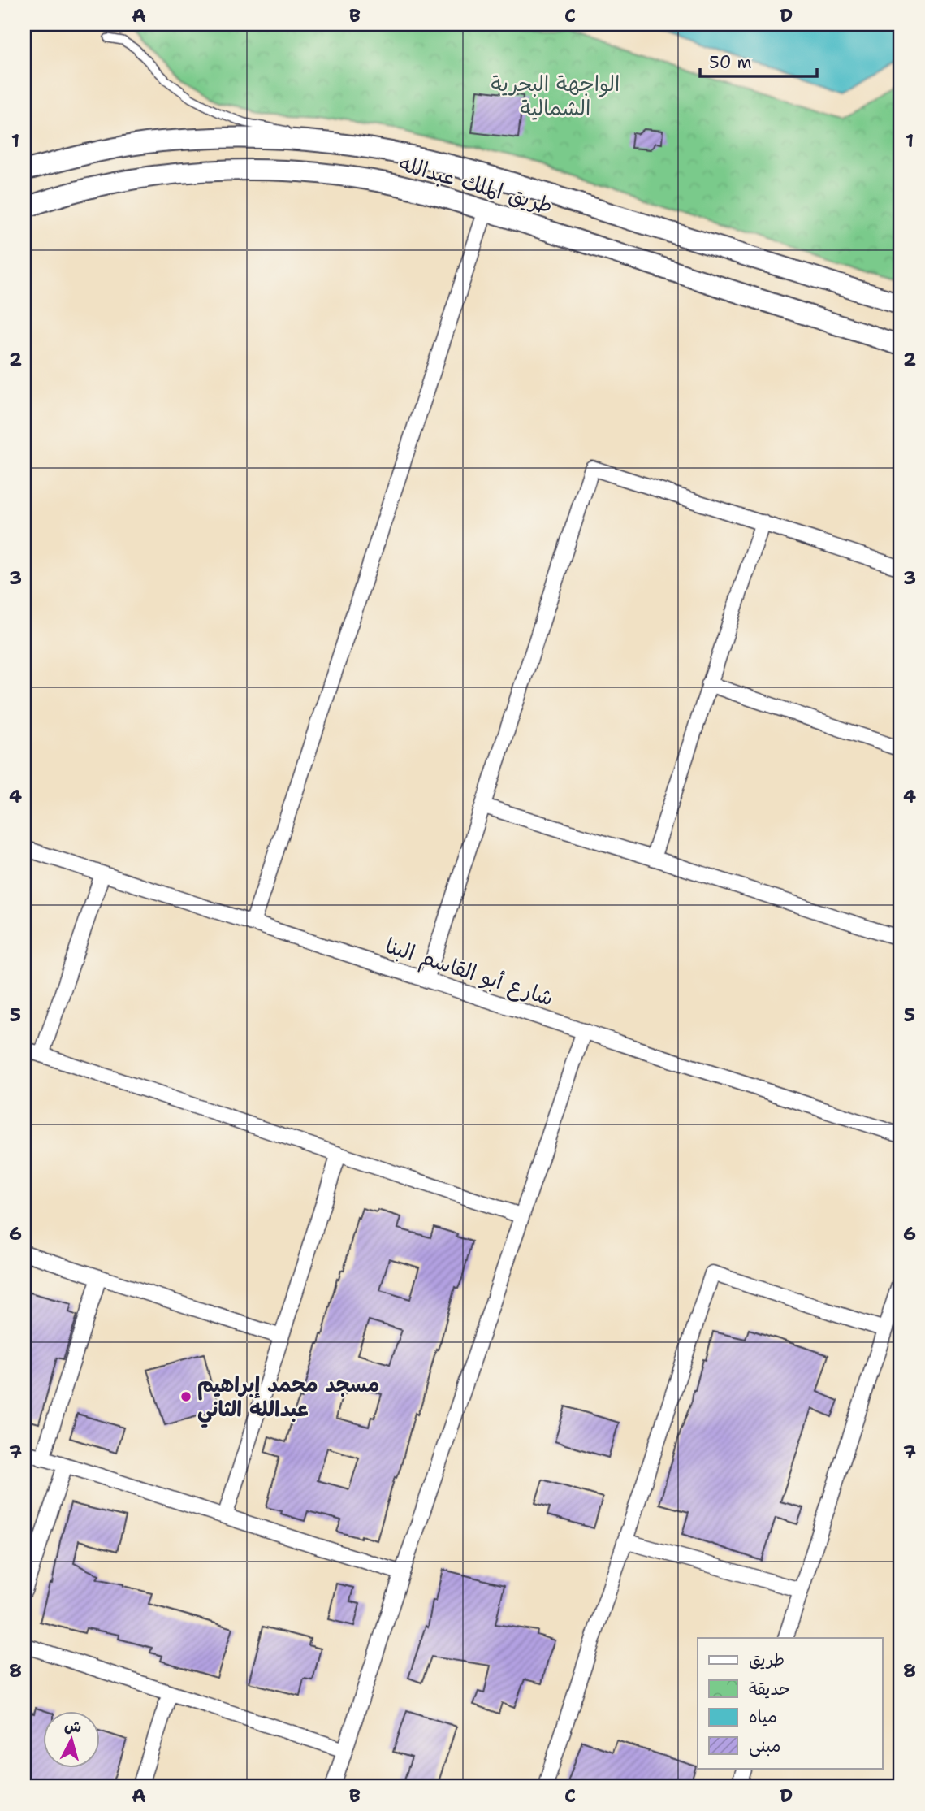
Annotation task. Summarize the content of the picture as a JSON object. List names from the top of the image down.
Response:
{
  "streets": {
    "street": ["طريق الملك عبدالله", "شارع أبو القاسم البنا"]
  },
  "parks": ["الواجهة البحرية الشمالية"],
  "places": ["مسجد محمد إبراهيم عبدالله الثاني"],
  "legend": [
    "طريق",
    "حديقة",
    "مياه",
    "مبنى"
  ],
  "scale_bar": "50 m",
  "north": "top",
  "grid": {
    "columns": [
      "A",
      "B",
      "C",
      "D"
    ],
    "rows": [
      "1",
      "2",
      "3",
      "4",
      "5",
      "6",
      "7",
      "8"
    ]
  }
}
